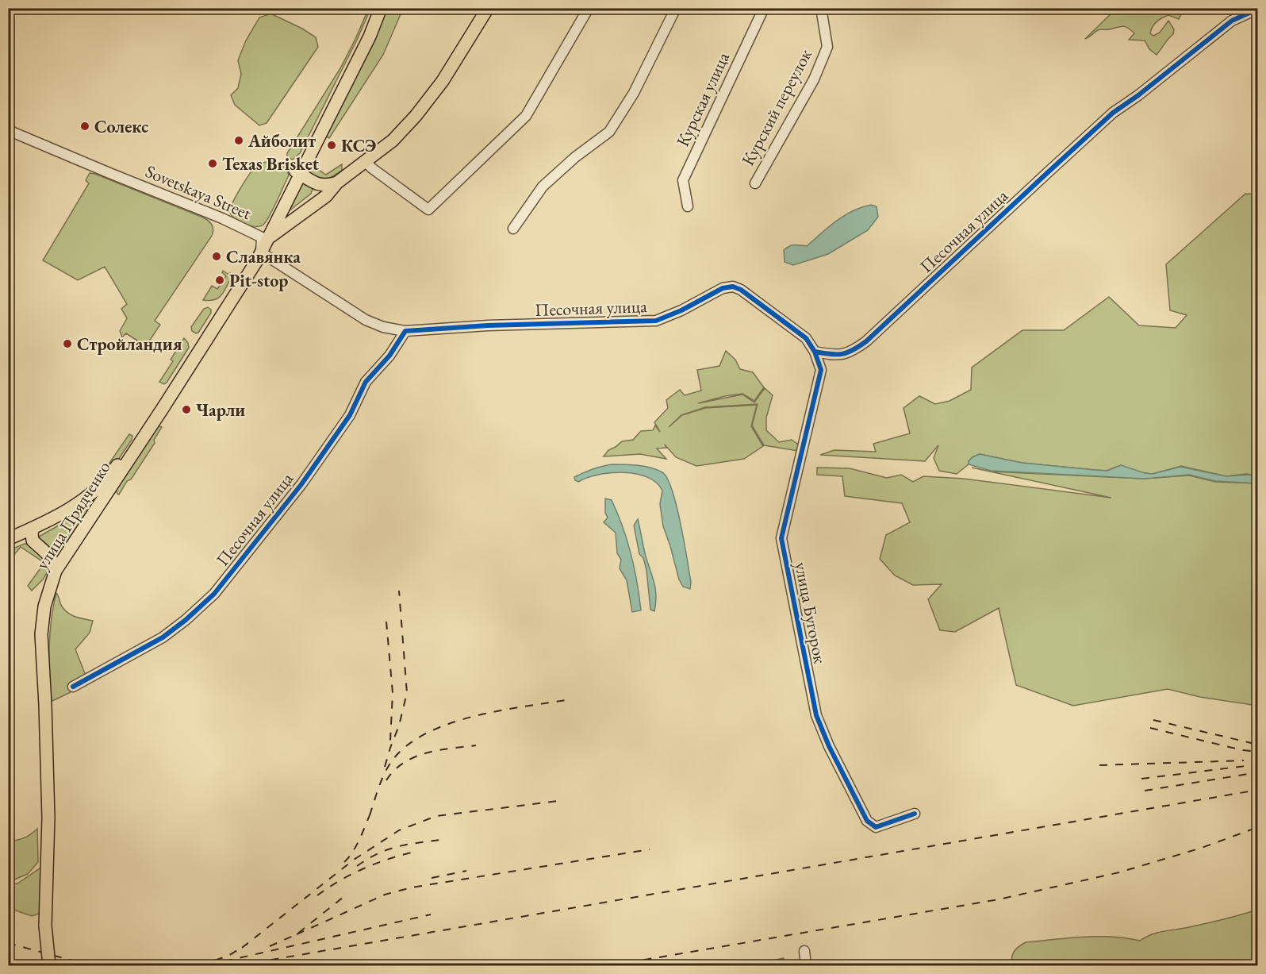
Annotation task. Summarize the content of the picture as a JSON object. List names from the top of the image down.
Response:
{
  "streets": {
    "main road": ["улица Прядченко"],
    "street": [
      "Курская улица",
      "Курский переулок",
      "Sovetskaya Street",
      "Песочная улица",
      "улица Бугорок"
    ]
  },
  "crossings": [
    ["Sovetskaya Street", "улица Прядченко"],
    ["Песочная улица", "улица Бугорок"]
  ],
  "places": [
    "Солекс",
    "Айболит",
    "КСЭ",
    "Texas Brisket",
    "Славянка",
    "Pit-stop",
    "Стройландия",
    "Чарли"
  ]
}
